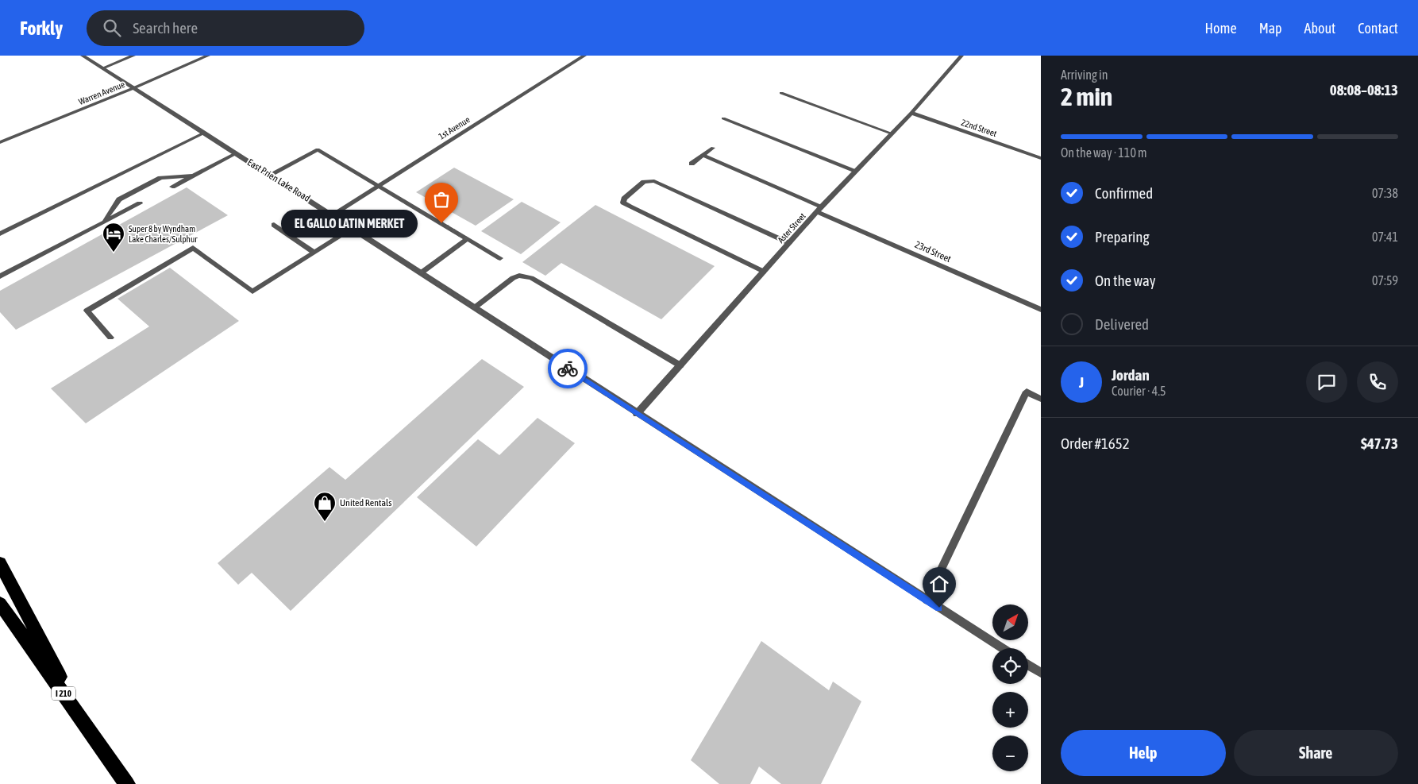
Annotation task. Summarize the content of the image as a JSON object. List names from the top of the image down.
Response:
{
  "streets": {
    "highway": ["I 210"],
    "street": [
      "Warren Avenue",
      "1st Avenue",
      "22nd Street",
      "East Prien Lake Road",
      "Aster Street",
      "23rd Street"
    ]
  },
  "crossings": [
    ["Warren Avenue", "East Prien Lake Road"],
    ["1st Avenue", "East Prien Lake Road"],
    ["22nd Street", "Aster Street"],
    ["East Prien Lake Road", "Aster Street"],
    ["Aster Street", "23rd Street"]
  ],
  "places": {
    "other": ["EL GALLO LATIN MERKET"],
    "hotel": ["Super 8 by Wyndham Lake Charles/Sulphur"],
    "shop": ["United Rentals"]
  },
  "north": "top right",
  "page": {
    "header": "Forkly",
    "search": "Search here",
    "nav": [
      "Home",
      "Map",
      "About",
      "Contact"
    ],
    "heading": ["2 min", "Arriving in", "08:08–08:13"],
    "panel": [
      "Jordan",
      "Courier · 4.5",
      "Order #1652",
      "$47.73"
    ],
    "bar": "On the way · 110 m",
    "list": [
      ["Confirmed", "07:38"],
      ["Preparing", "07:41"],
      ["On the way", "07:59"],
      "Delivered"
    ],
    "bubble": "EL GALLO LATIN MERKET",
    "round": "J",
    "map_buttons": ["+", "−"],
    "buttons": ["Help", "Share"]
  }
}
